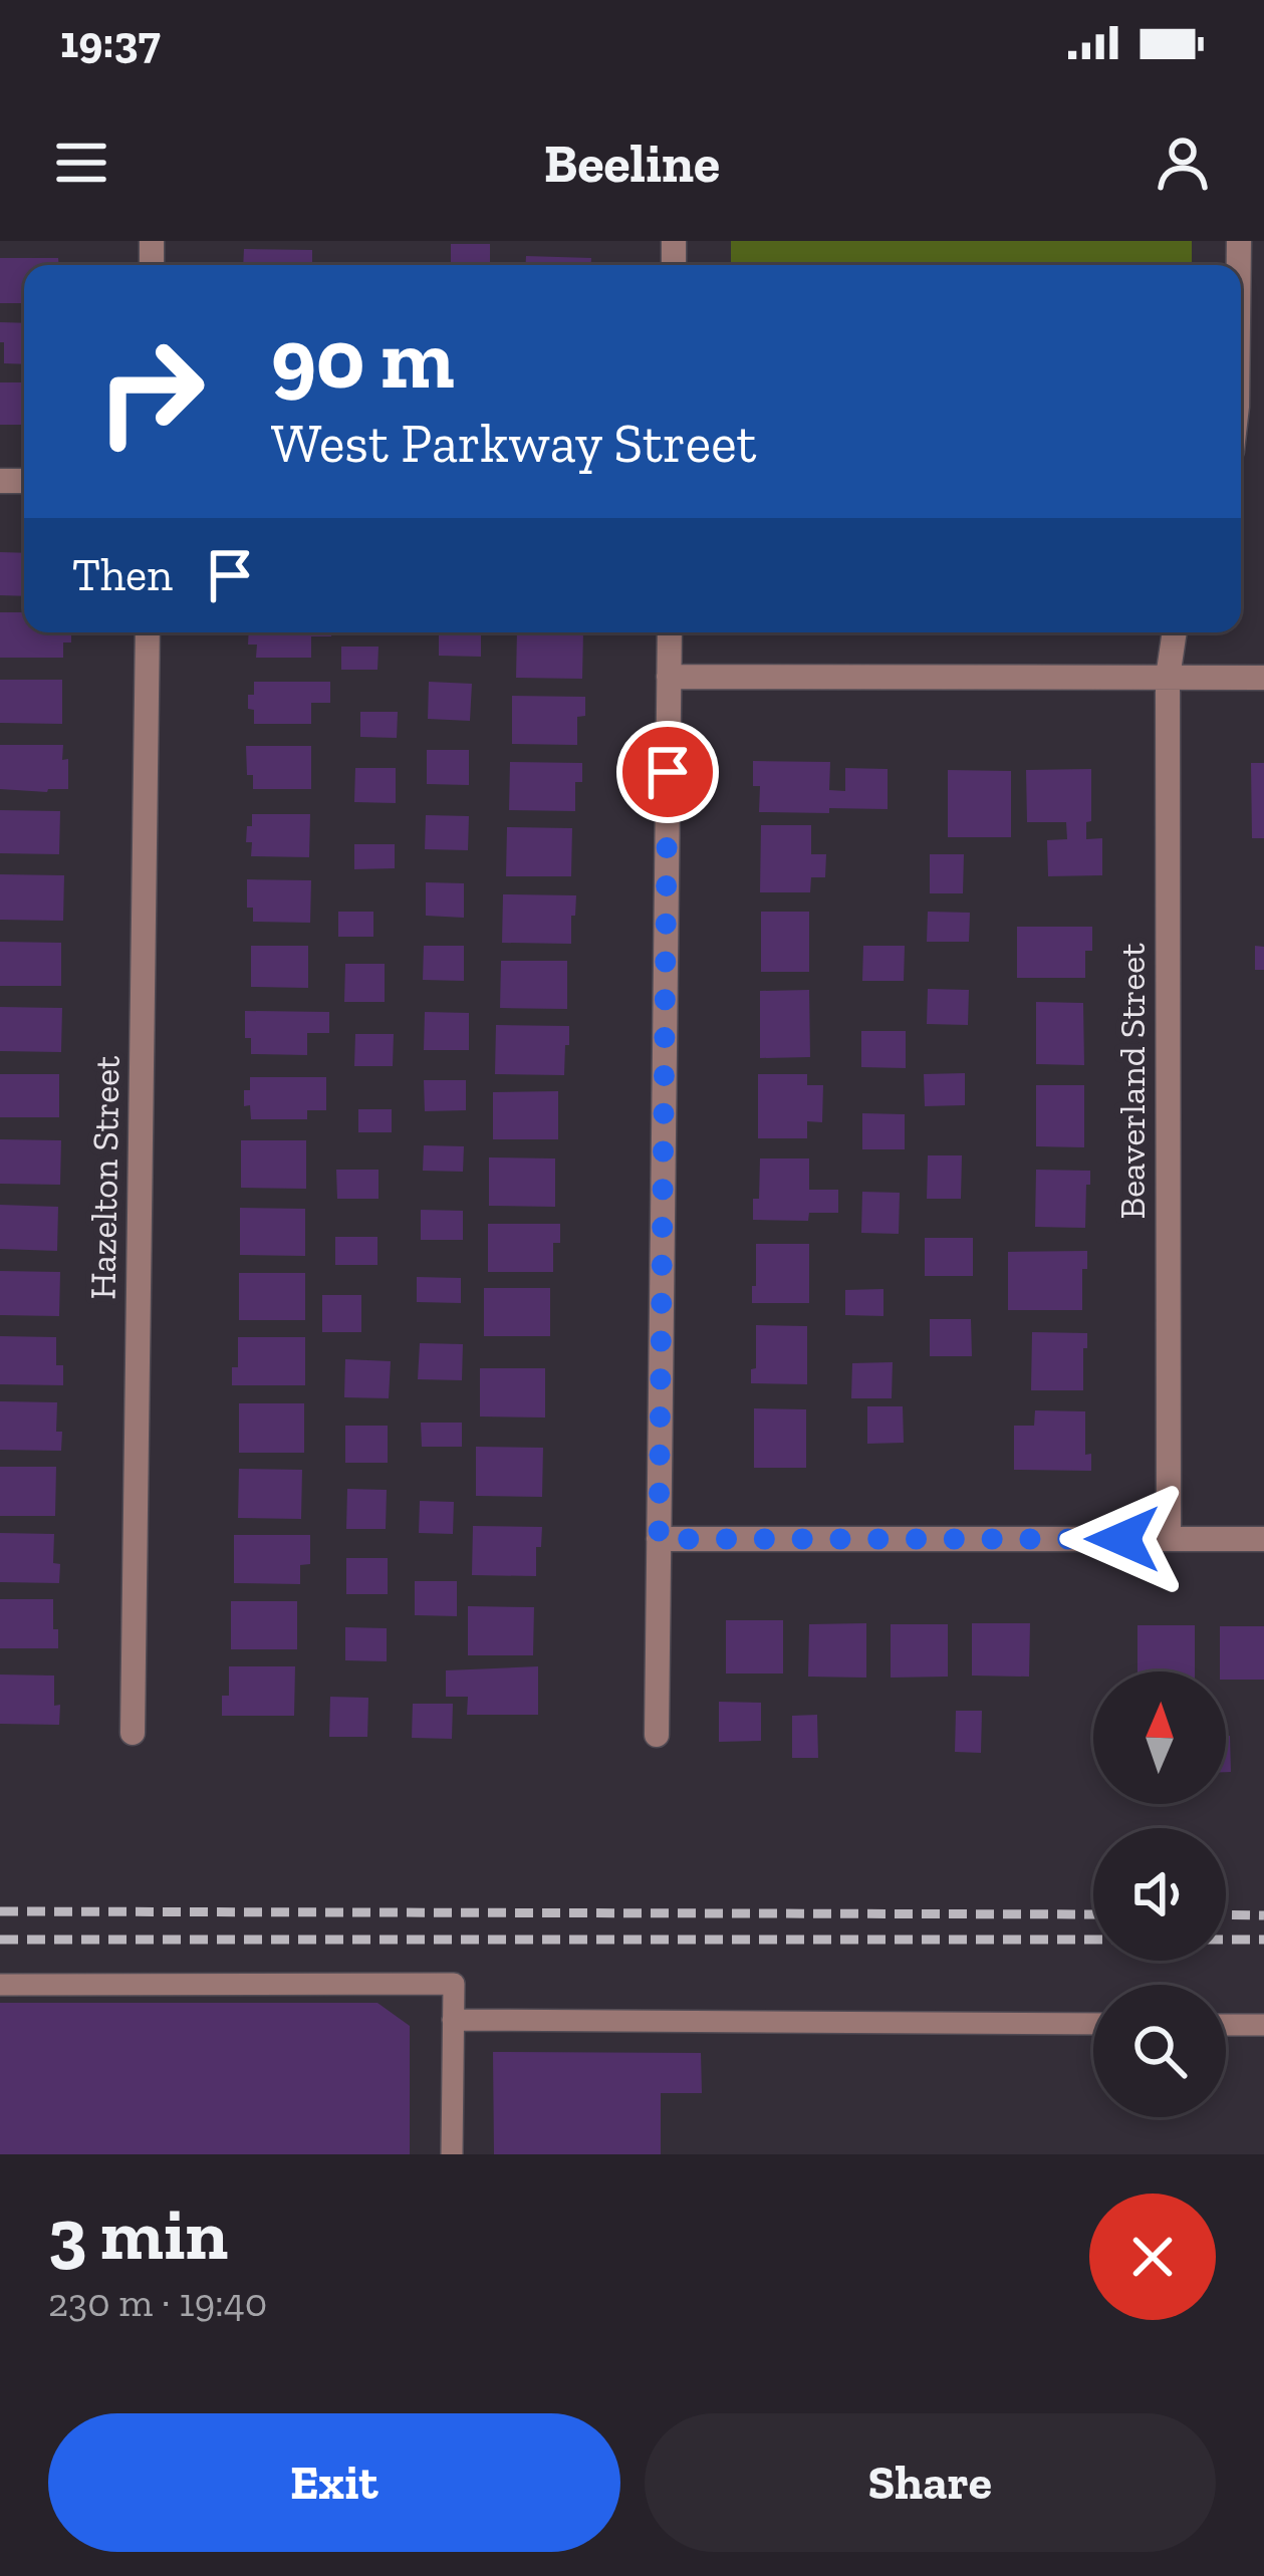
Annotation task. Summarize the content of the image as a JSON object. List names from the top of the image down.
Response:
{
  "streets": {
    "street": ["Beaverland Street", "Hazelton Street"]
  },
  "north": "top",
  "page": {
    "status": "19:37",
    "header": "Beeline",
    "turn": ["90 m", "West Parkway Street"],
    "then": "Then",
    "heading": ["3 min", "230 m · 19:40"],
    "buttons": ["Exit", "Share"]
  }
}
